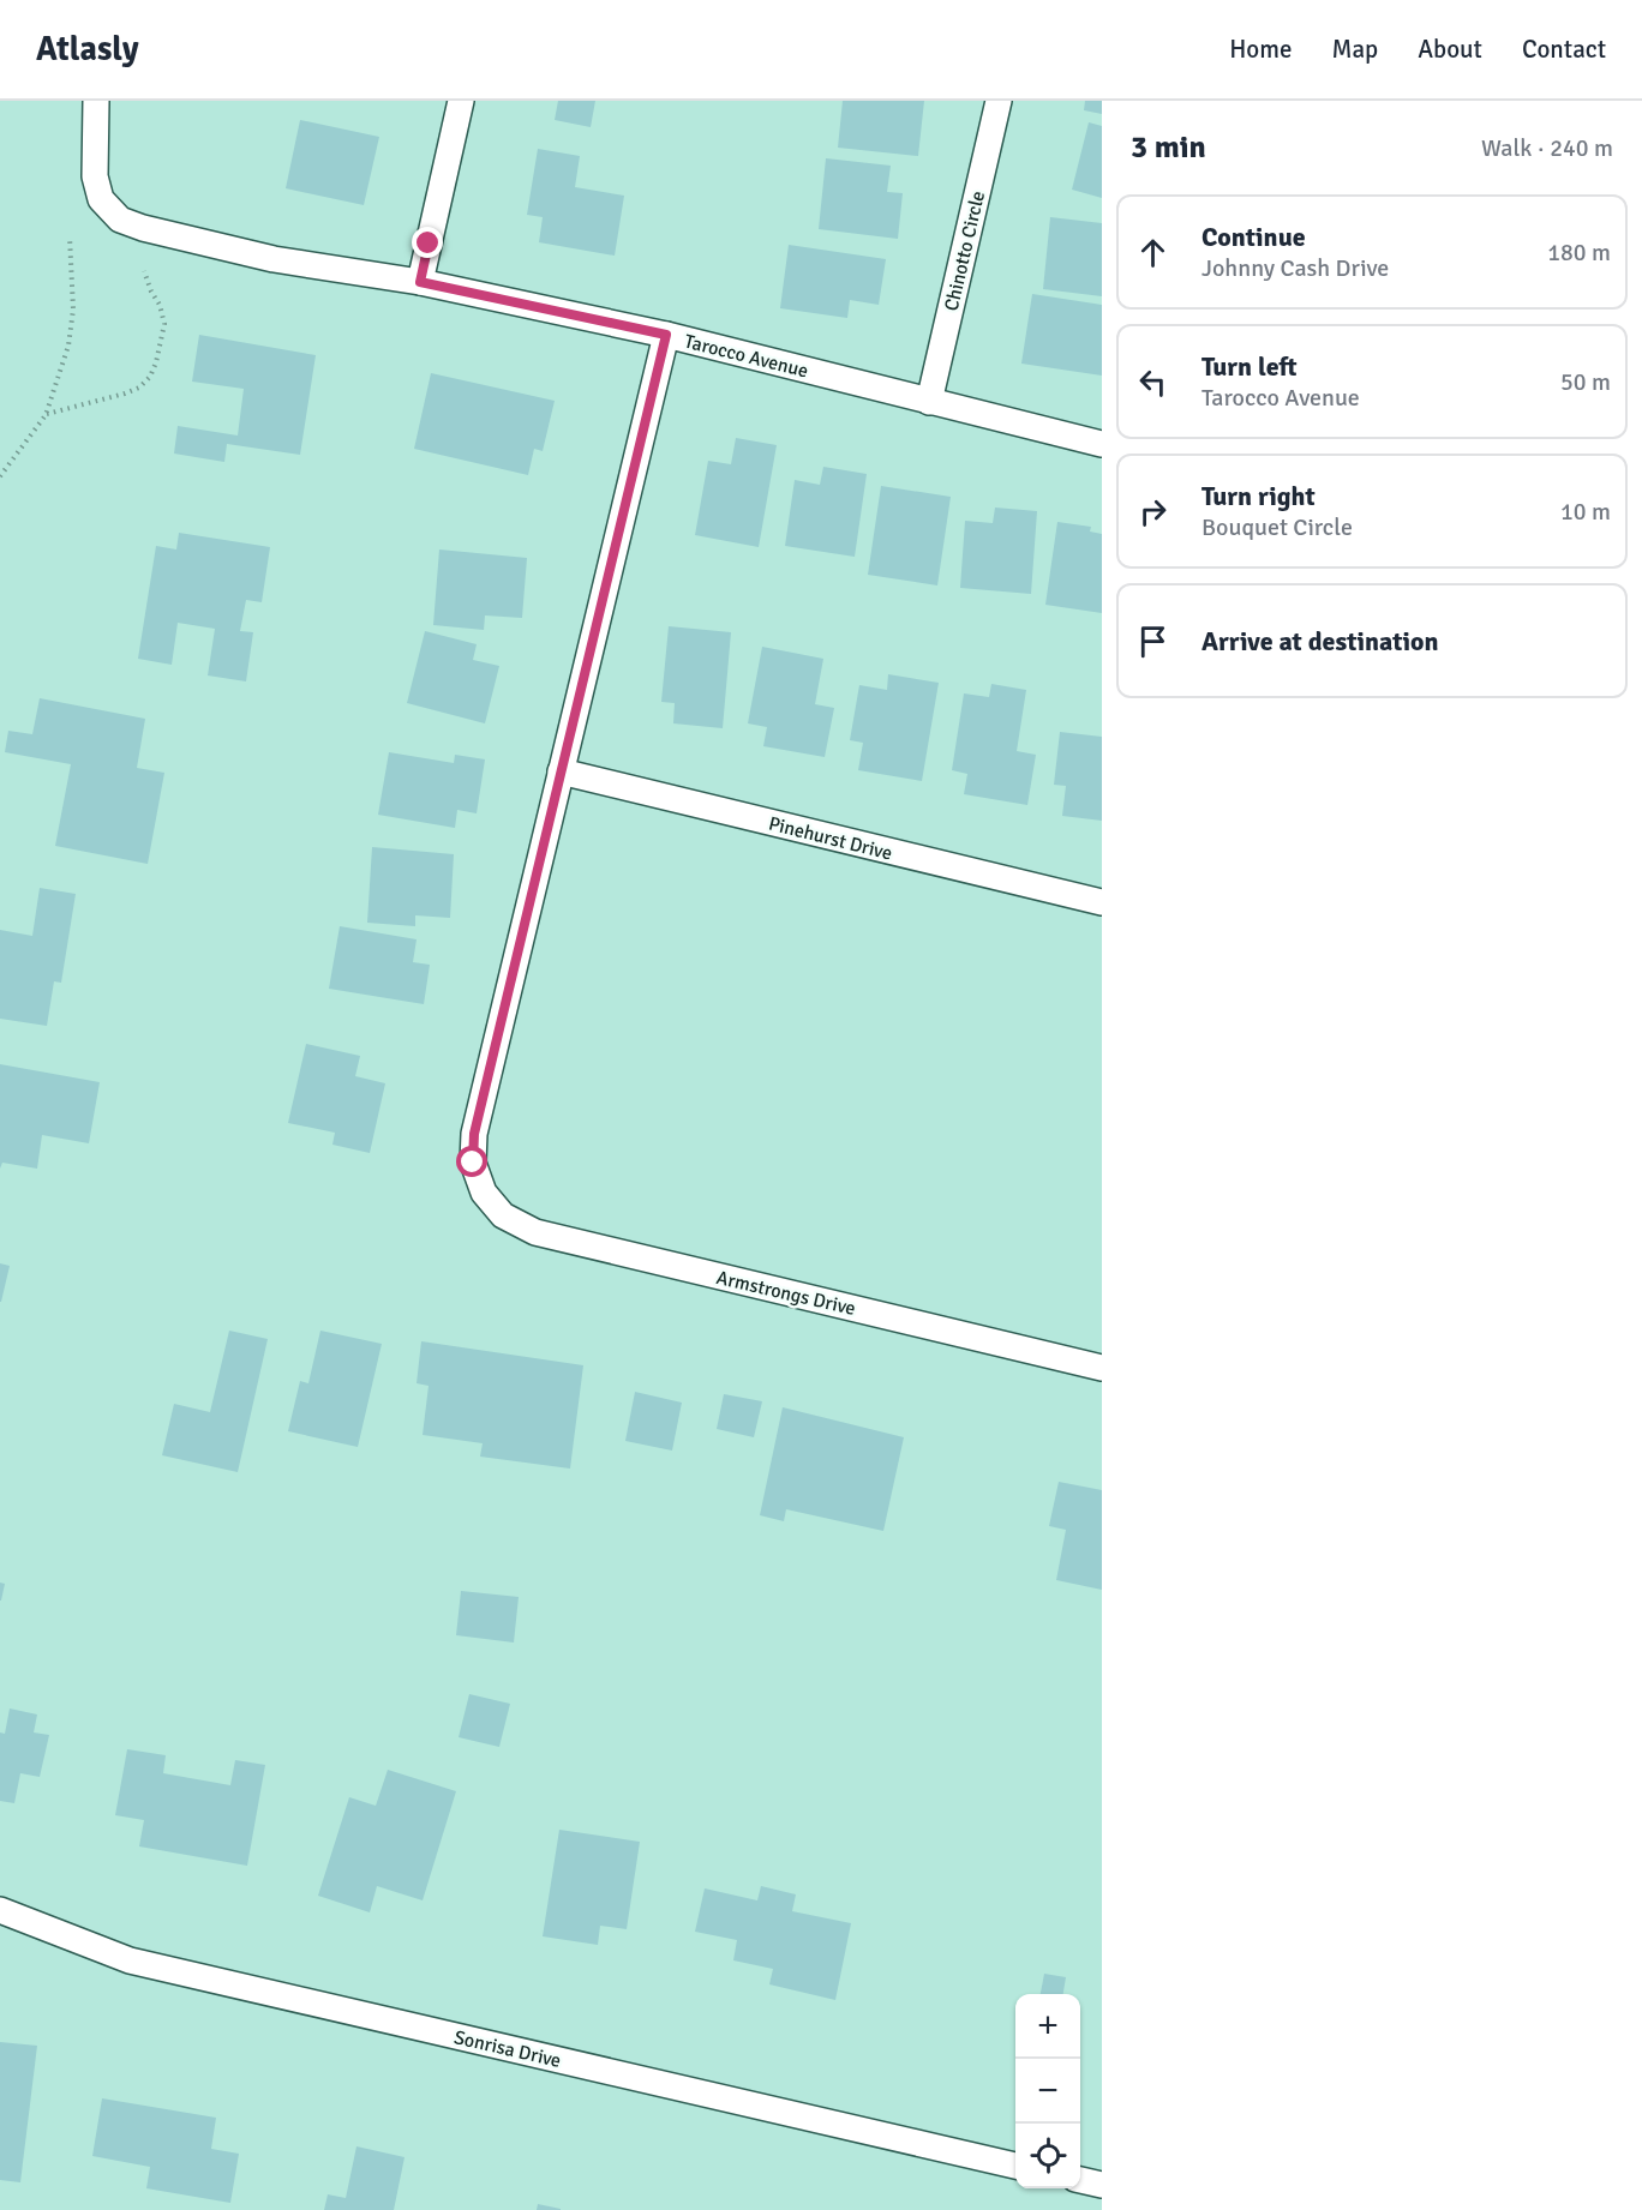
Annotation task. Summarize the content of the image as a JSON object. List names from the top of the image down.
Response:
{
  "streets": {
    "street": [
      "Chinotto Circle",
      "Tarocco Avenue",
      "Pinehurst Drive",
      "Armstrongs Drive",
      "Sonrisa Drive"
    ]
  },
  "crossings": [
    ["Chinotto Circle", "Tarocco Avenue"],
    ["Pinehurst Drive", "Armstrongs Drive"]
  ],
  "page": {
    "header": "Atlasly",
    "nav": [
      "Home",
      "Map",
      "About",
      "Contact"
    ],
    "heading": ["3 min", "Walk · 240 m"],
    "list": [
      ["Continue", "Johnny Cash Drive", "180 m"],
      ["Turn left", "Tarocco Avenue", "50 m"],
      ["Turn right", "Bouquet Circle", "10 m"],
      "Arrive at destination"
    ],
    "map_buttons": ["+", "−"]
  }
}
